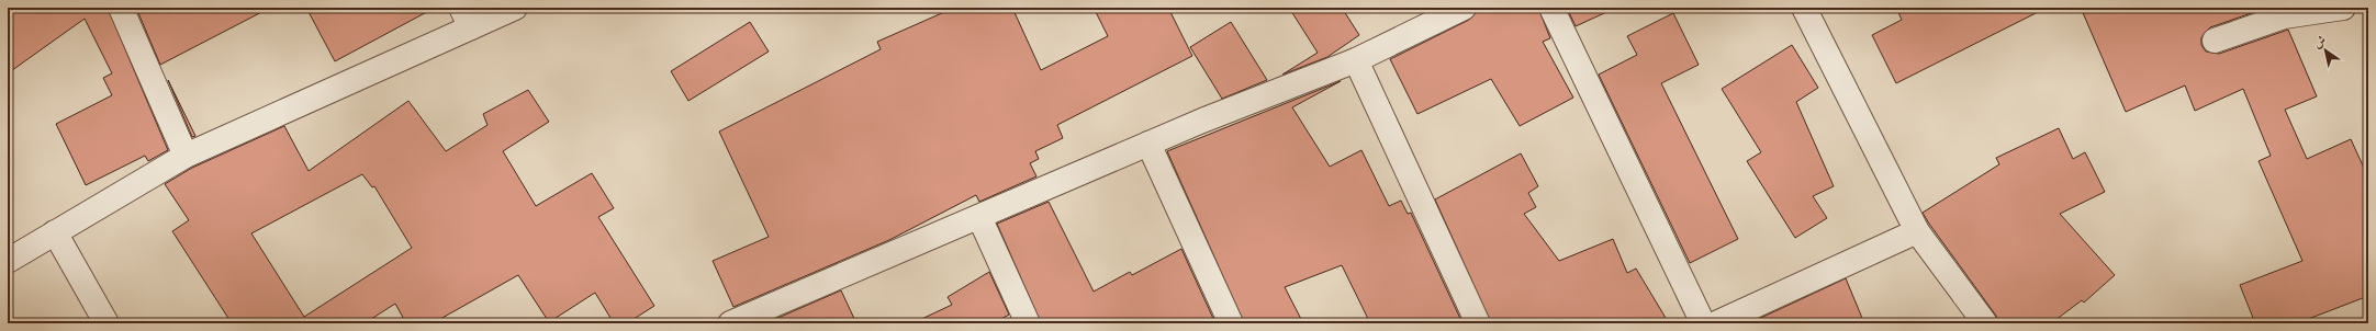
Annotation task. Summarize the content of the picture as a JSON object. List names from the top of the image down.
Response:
{
  "north": "top left"
}
